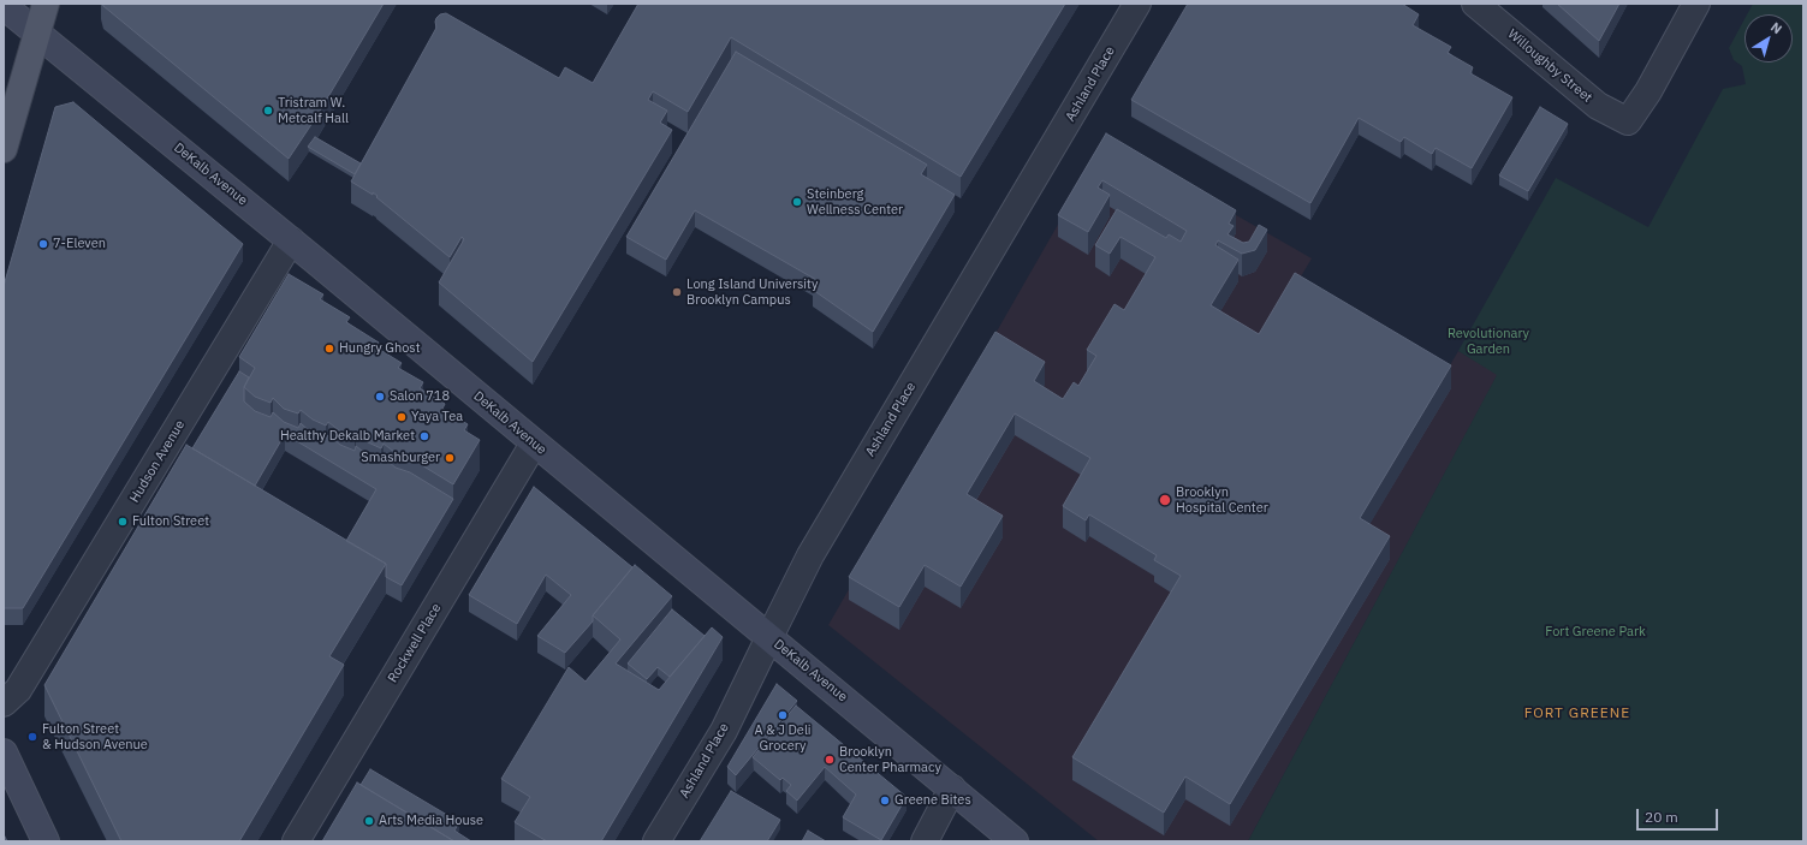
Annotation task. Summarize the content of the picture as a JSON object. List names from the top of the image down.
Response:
{
  "streets": {
    "main road": ["DeKalb Avenue"],
    "street": [
      "Willoughby Street",
      "Ashland Place",
      "Hudson Avenue",
      "Rockwell Place"
    ]
  },
  "crossings": [
    ["Ashland Place", "DeKalb Avenue"],
    ["DeKalb Avenue", "Hudson Avenue"],
    ["DeKalb Avenue", "Rockwell Place"]
  ],
  "districts": ["FORT GREENE"],
  "parks": ["Revolutionary Garden", "Fort Greene Park"],
  "places": [
    "Tristram W. Metcalf Hall",
    "Steinberg Wellness Center",
    "7-Eleven",
    "Long Island University Brooklyn Campus",
    "Hungry Ghost",
    "Salon 718",
    "Yaya Tea",
    "Healthy Dekalb Market",
    "Smashburger",
    "Brooklyn Hospital Center",
    "Fulton Street",
    "A & J Deli Grocery",
    "Fulton Street & Hudson Avenue",
    "Brooklyn Center Pharmacy",
    "Greene Bites",
    "Arts Media House"
  ],
  "scale_bar": "20 m",
  "north": "top right"
}
